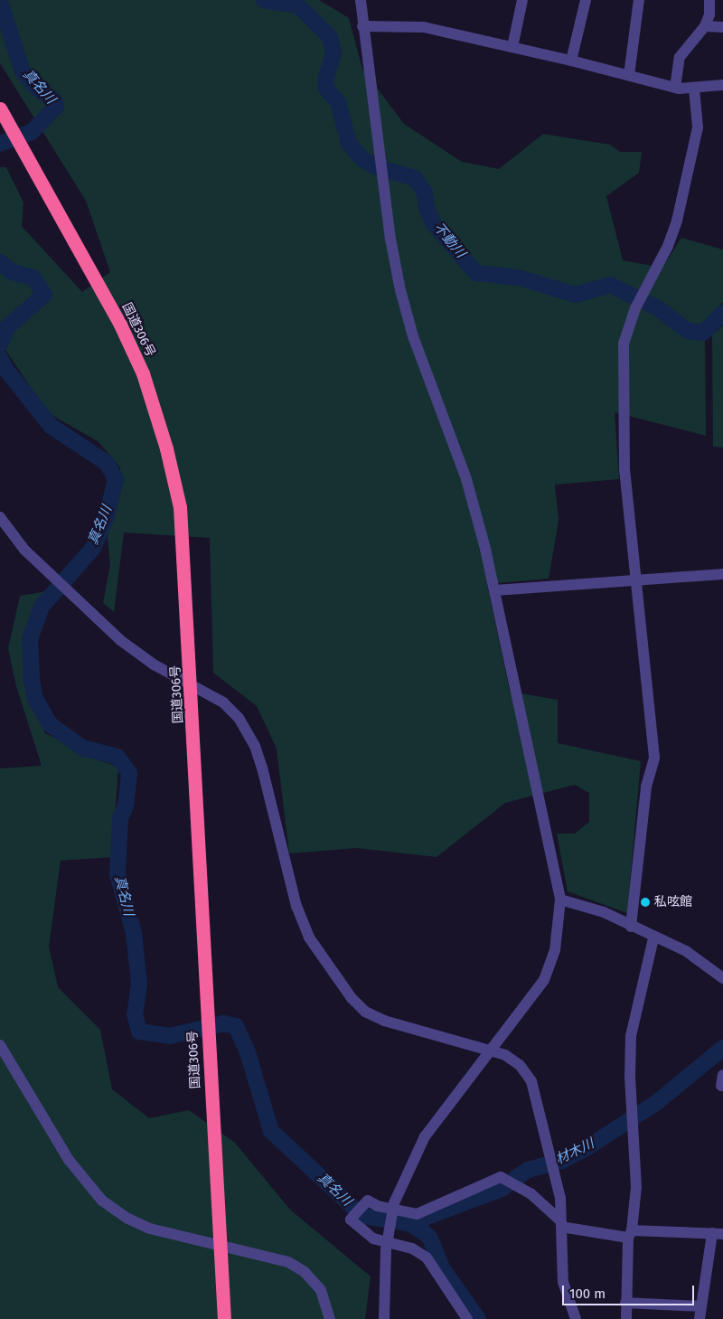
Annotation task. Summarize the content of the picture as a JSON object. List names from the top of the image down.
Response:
{
  "streets": {
    "highway": ["国道306号"]
  },
  "water": ["真名川", "不動川", "材木川"],
  "places": ["私呟館"],
  "scale_bar": "100 m"
}
